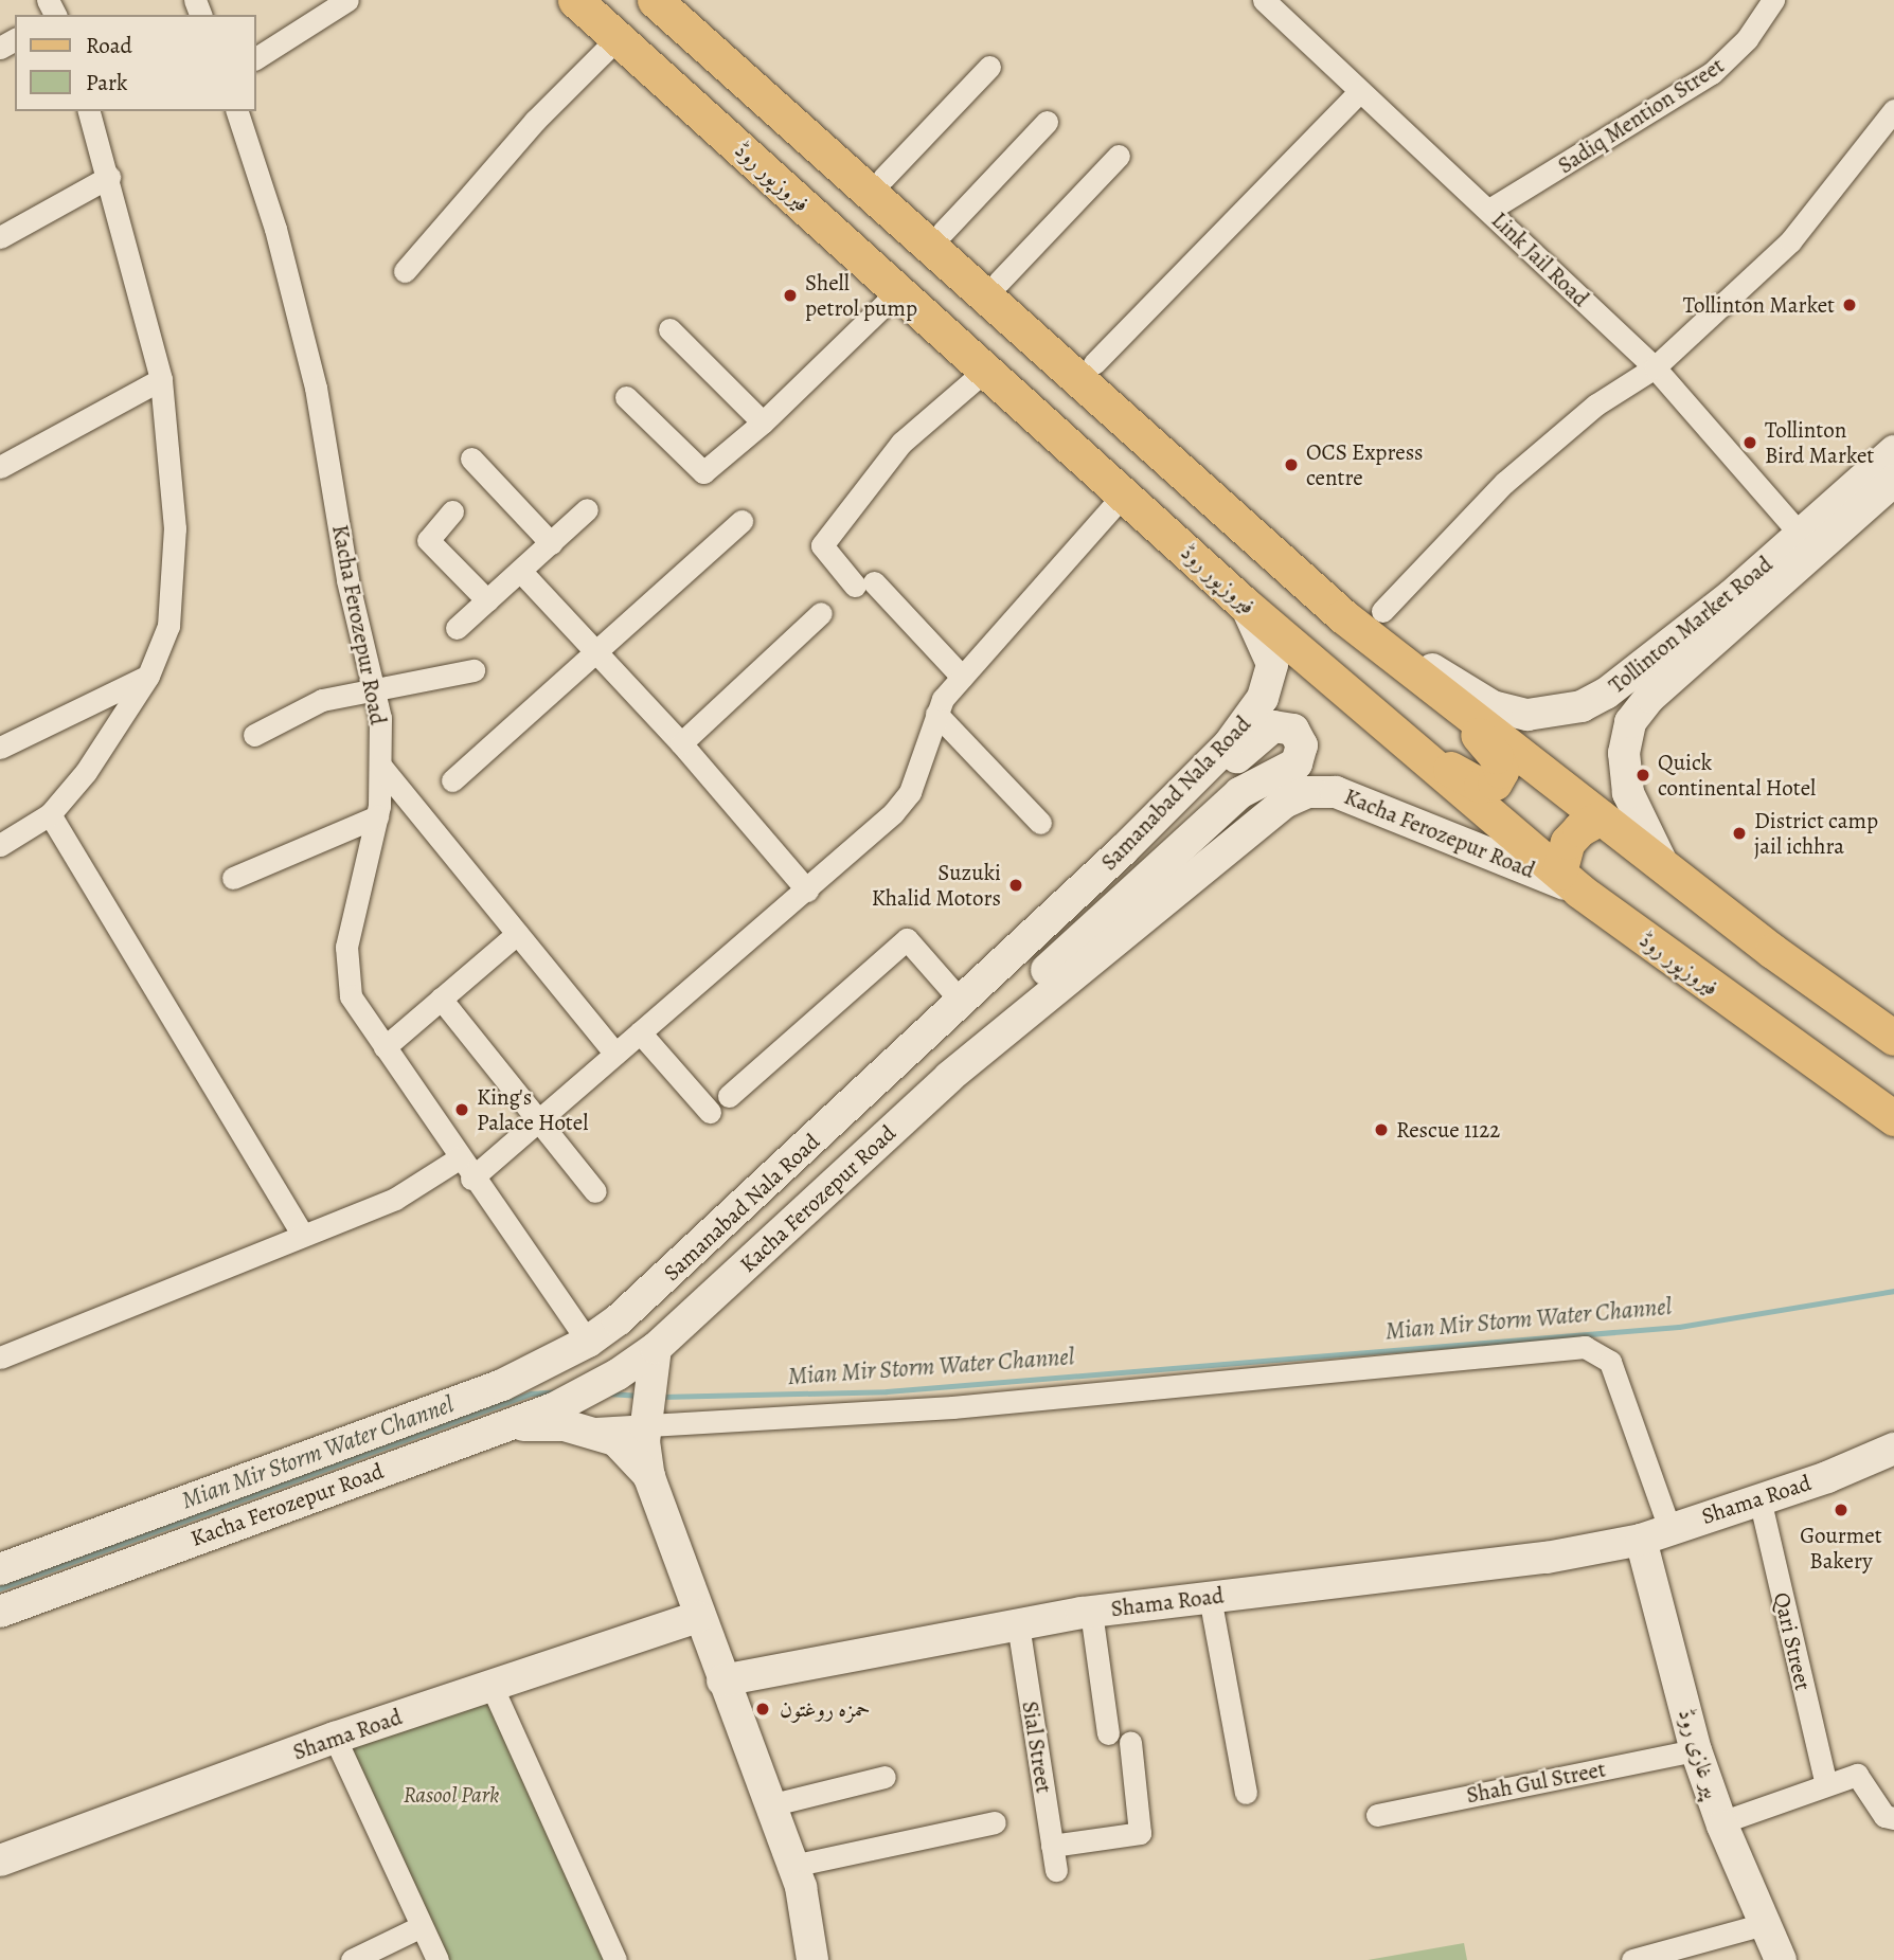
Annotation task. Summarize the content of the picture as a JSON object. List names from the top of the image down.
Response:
{
  "streets": {
    "main road": [
      "فیروزپور روڈ",
      "Kacha Ferozepur Road",
      "Tollinton Market Road",
      "Samanabad Nala Road",
      "Shama Road",
      "پیر غازی روڈ"
    ],
    "street": [
      "Sadiq Mention Street",
      "Link Jail Road",
      "Qari Street",
      "Sial Street",
      "Shah Gul Street"
    ]
  },
  "crossings": [
    ["Sadiq Mention Street", "Link Jail Road"],
    ["فیروزپور روڈ", "Kacha Ferozepur Road"],
    ["فیروزپور روڈ", "Samanabad Nala Road"],
    ["Link Jail Road", "Tollinton Market Road"],
    ["Kacha Ferozepur Road", "Samanabad Nala Road"],
    ["Shama Road", "Qari Street"],
    ["Shama Road", "Sial Street"],
    ["Shama Road", "پیر غازی روڈ"],
    ["پیر غازی روڈ", "Shah Gul Street"]
  ],
  "water": ["Mian Mir Storm Water Channel"],
  "parks": ["Rasool Park"],
  "places": [
    "Shell petrol pump",
    "Tollinton Market",
    "Tollinton Bird Market",
    "OCS Express centre",
    "Quick continental Hotel",
    "District camp jail ichhra",
    "Suzuki Khalid Motors",
    "King's Palace Hotel",
    "Rescue 1122",
    "Gourmet Bakery",
    "حمزه روغتون"
  ],
  "legend": ["Road", "Park"]
}
